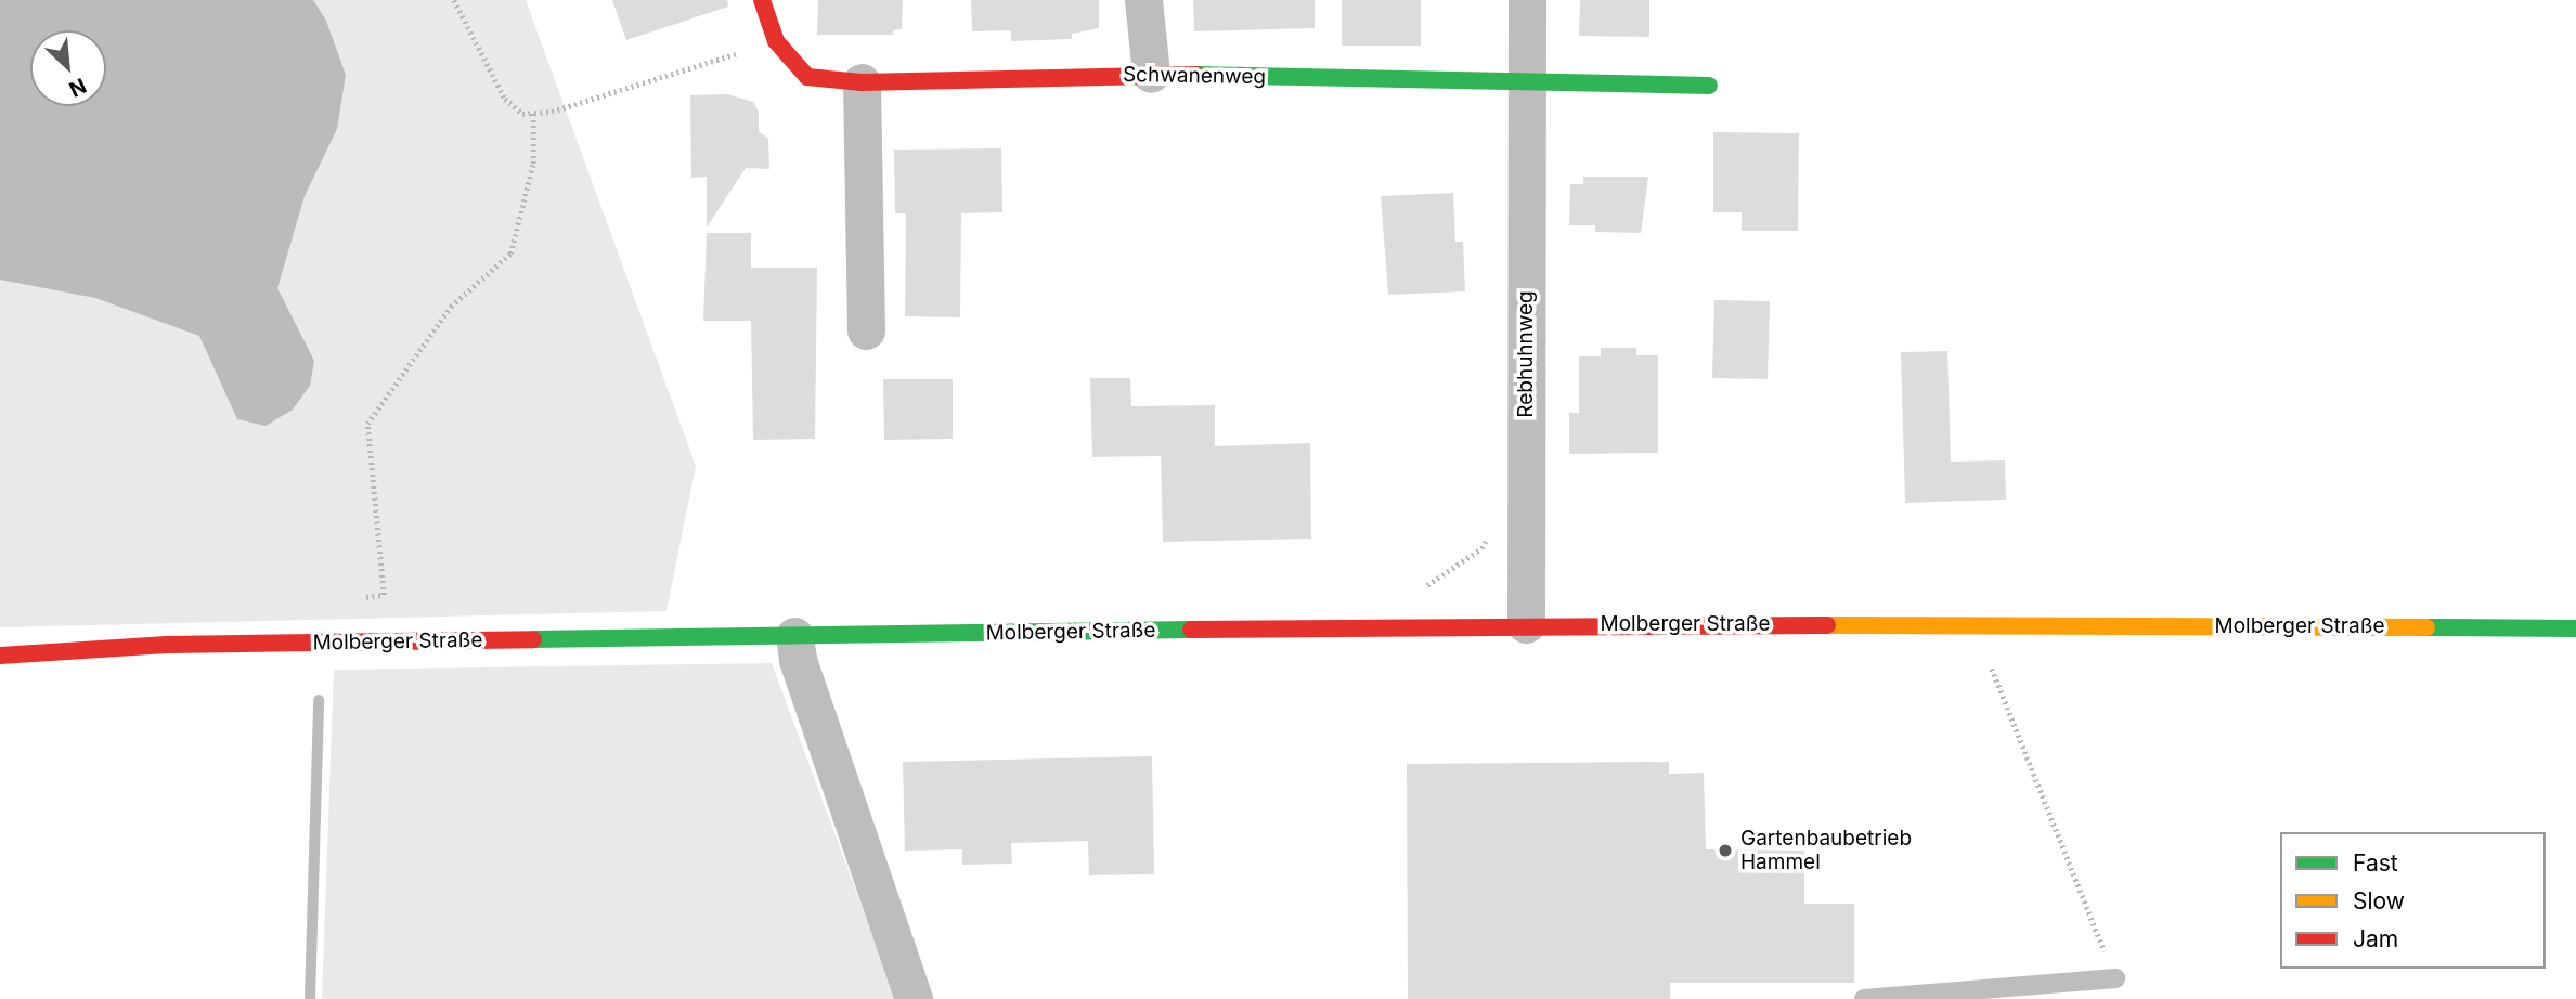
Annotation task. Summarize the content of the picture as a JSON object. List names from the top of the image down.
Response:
{
  "streets": {
    "main road": ["Schwanenweg", "Molberger Straße"],
    "street": ["Rebhuhnweg"]
  },
  "crossings": [
    ["Schwanenweg", "Rebhuhnweg"],
    ["Rebhuhnweg", "Molberger Straße"]
  ],
  "places": ["Gartenbaubetrieb Hammel"],
  "legend": ["Fast", "Slow", "Jam"],
  "north": "bottom right"
}
